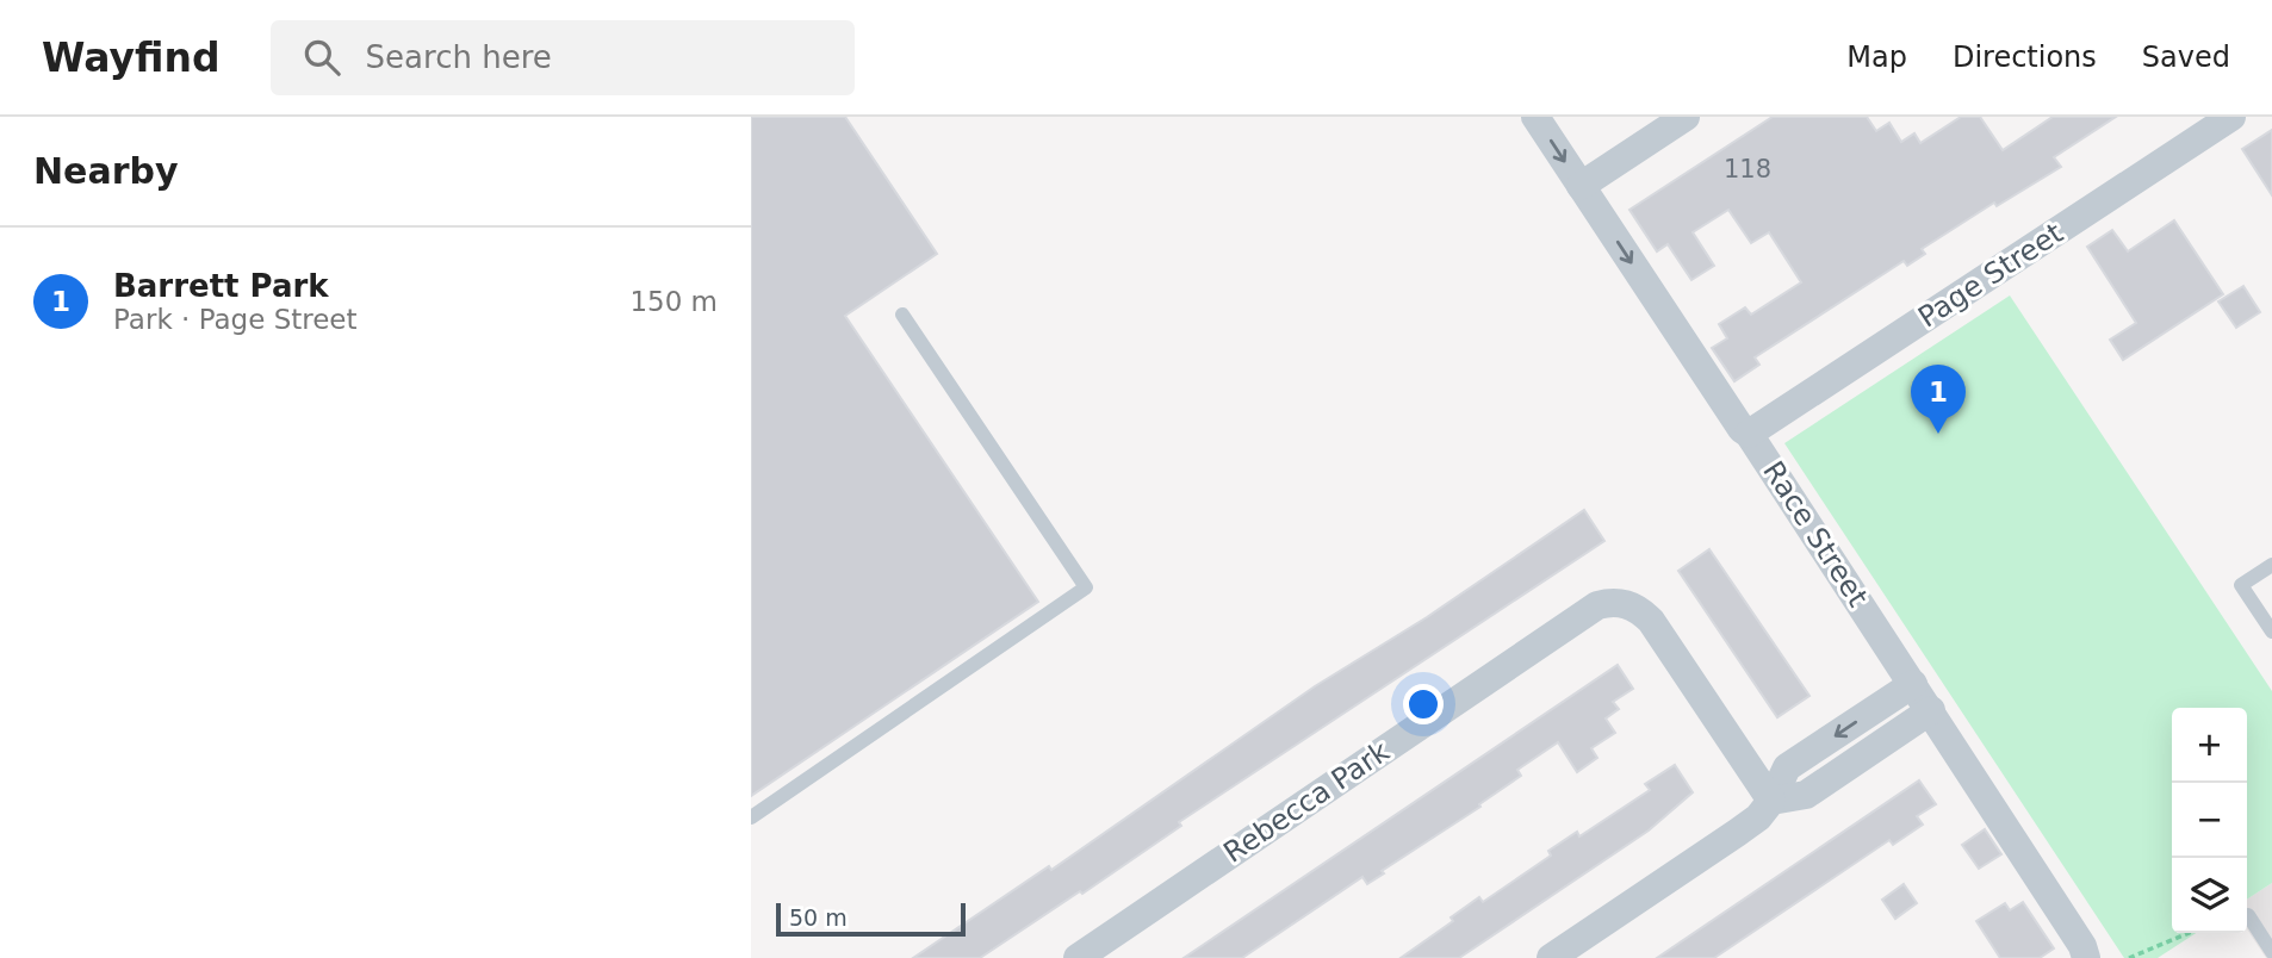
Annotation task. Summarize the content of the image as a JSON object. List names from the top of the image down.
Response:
{
  "streets": {
    "street": ["Page Street", "Race Street", "Rebecca Park"]
  },
  "crossings": [
    ["Page Street", "Race Street"]
  ],
  "one_way": ["Race Street"],
  "house_numbers": ["118"],
  "scale_bar": "50 m",
  "page": {
    "header": "Wayfind",
    "search": "Search here",
    "nav": ["Map", "Directions", "Saved"],
    "heading": "Nearby",
    "list": [
      {
        "mark": "1",
        "name": "Barrett Park",
        "note": "Park · Page Street",
        "value": "150 m"
      }
    ],
    "pins": "1",
    "map_buttons": ["+", "−"],
    "scale": "50 m"
  }
}
